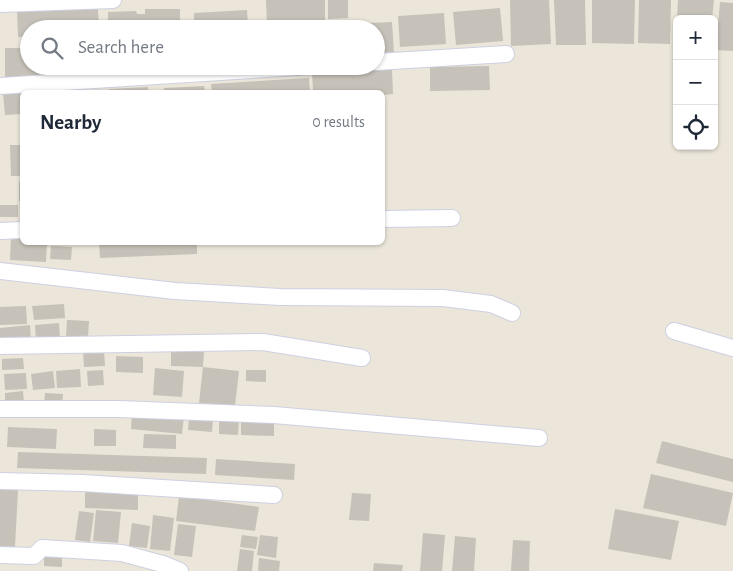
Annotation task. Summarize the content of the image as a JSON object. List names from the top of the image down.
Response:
{
  "page": {
    "map_buttons": ["+", "−"],
    "search": "Search here",
    "heading": ["Nearby", "0 results"]
  }
}
